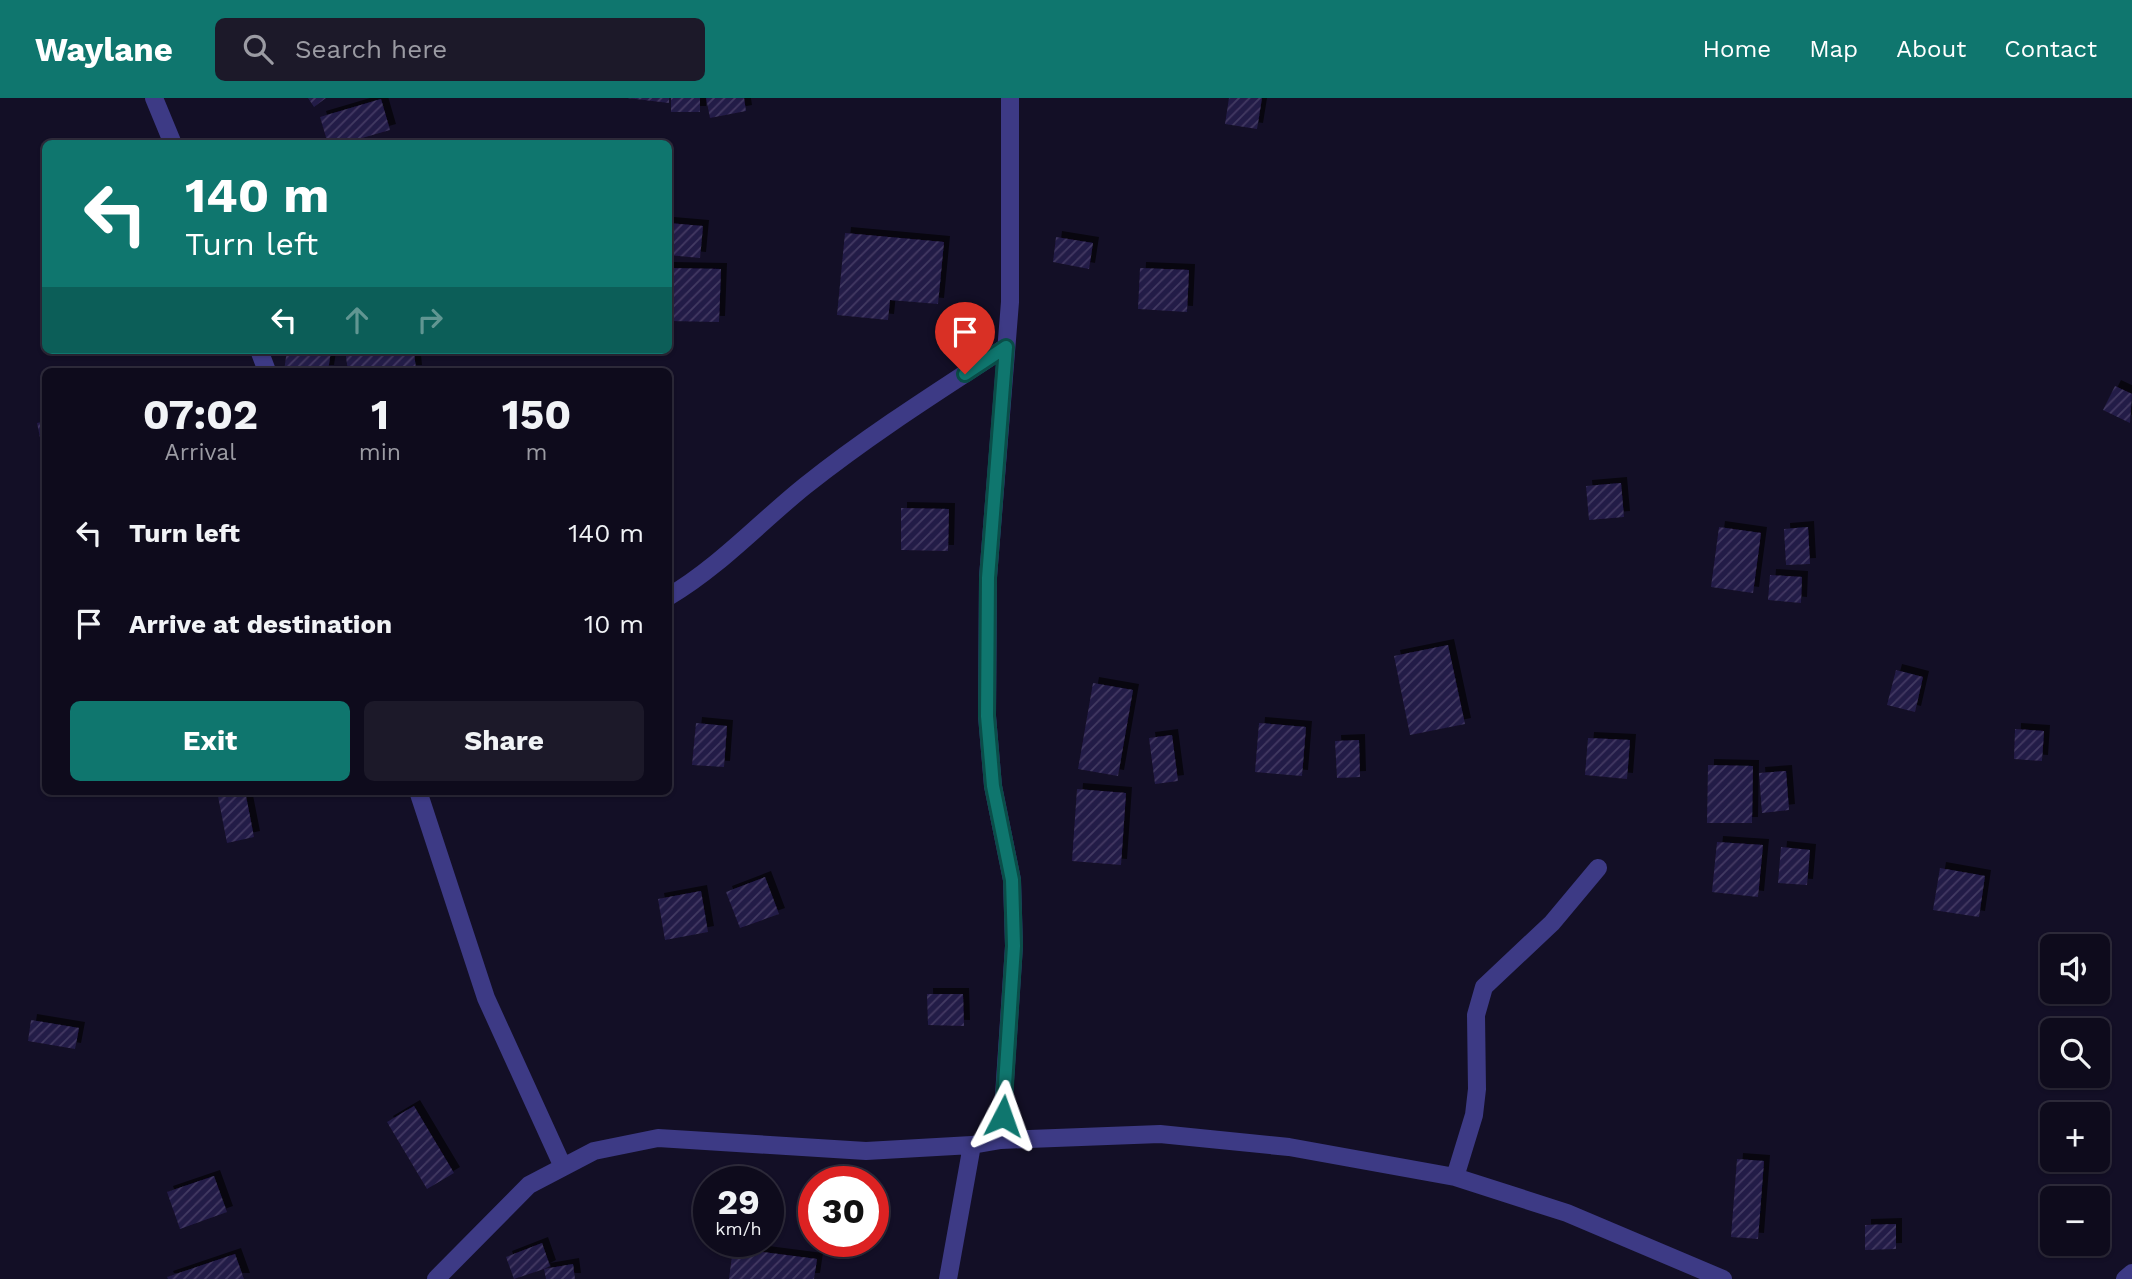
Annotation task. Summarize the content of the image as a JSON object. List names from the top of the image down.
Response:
{
  "page": {
    "header": "Waylane",
    "search": "Search here",
    "nav": [
      "Home",
      "Map",
      "About",
      "Contact"
    ],
    "turn": ["140 m", "Turn left"],
    "eta": [
      "07:02",
      "Arrival",
      "1",
      "min",
      "150",
      "m"
    ],
    "list": [
      {
        "name": "Turn left",
        "value": "140 m"
      },
      {
        "name": "Arrive at destination",
        "value": "10 m"
      }
    ],
    "buttons": ["Exit", "Share"],
    "map_buttons": ["+", "−"],
    "speed": "29 km/h",
    "limit": "30"
  }
}
